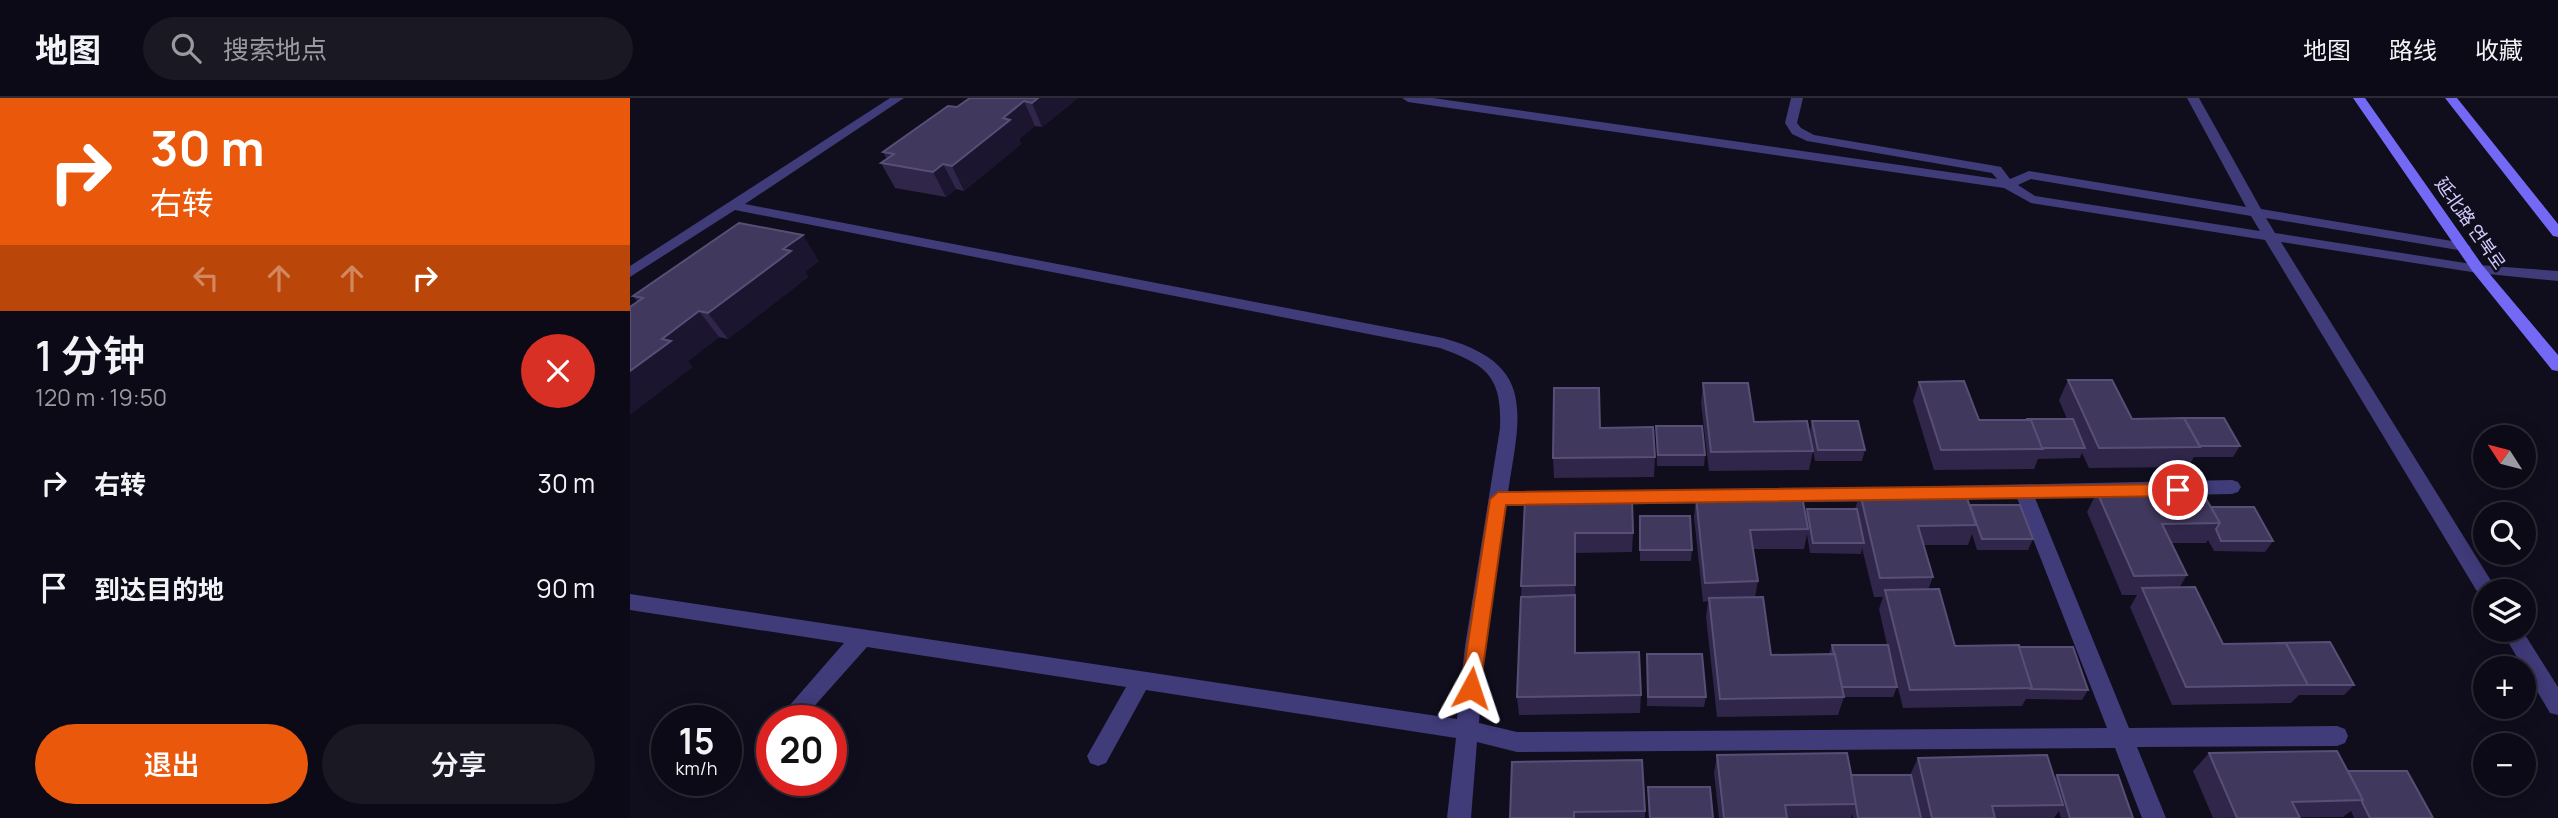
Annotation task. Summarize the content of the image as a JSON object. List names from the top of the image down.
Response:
{
  "streets": {
    "main road": ["延北路 연북로"]
  },
  "north": "top left",
  "page": {
    "header": "地图",
    "search": "搜索地点",
    "nav": ["地图", "路线", "收藏"],
    "turn": ["30 m", "右转"],
    "heading": ["1 分钟", "120 m · 19:50"],
    "map_buttons": ["+", "−"],
    "list": [
      {
        "name": "右转",
        "value": "30 m"
      },
      {
        "name": "到达目的地",
        "value": "90 m"
      }
    ],
    "speed": "15 km/h",
    "limit": "20",
    "buttons": ["退出", "分享"]
  }
}
